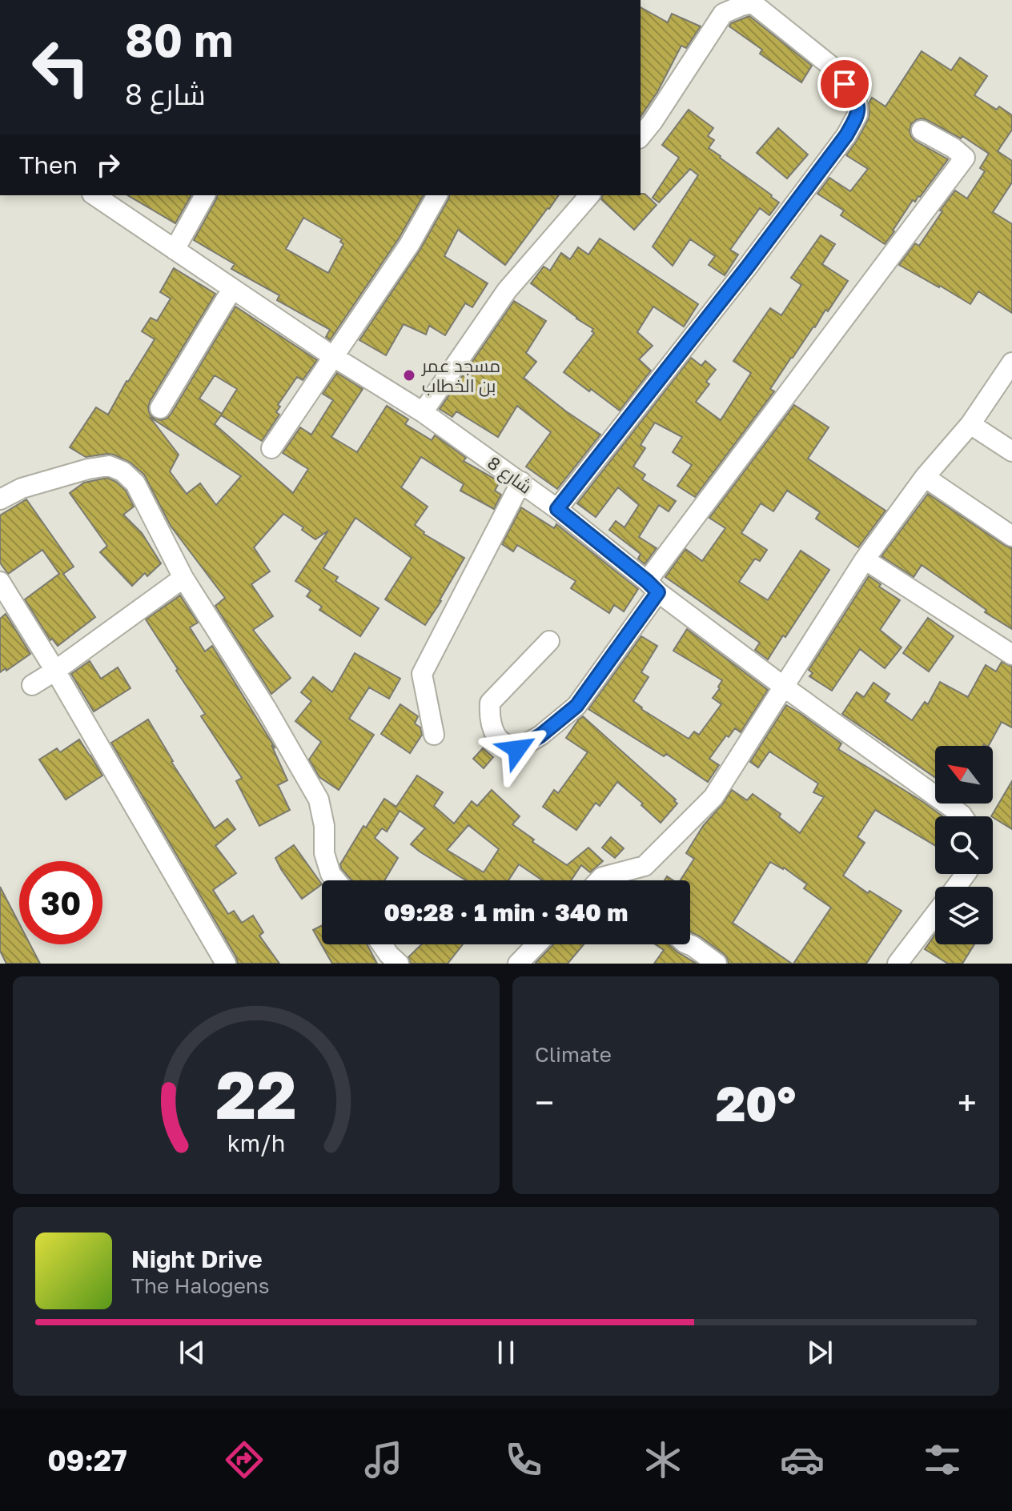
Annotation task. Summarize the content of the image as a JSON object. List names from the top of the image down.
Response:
{
  "streets": {
    "street": ["شارع 8"]
  },
  "places": ["مسجد عمر بن الخطاب"],
  "north": "top left",
  "page": {
    "turn": ["80 m", "شارع 8"],
    "then": "Then",
    "limit": "30",
    "trip": "09:28 · 1 min · 340 m",
    "tile": "Climate",
    "heat": ["−", "20°", "+"],
    "song": ["Night Drive", "The Halogens"],
    "tabs": "09:27",
    "gauge": ["22", "km/h"]
  }
}
